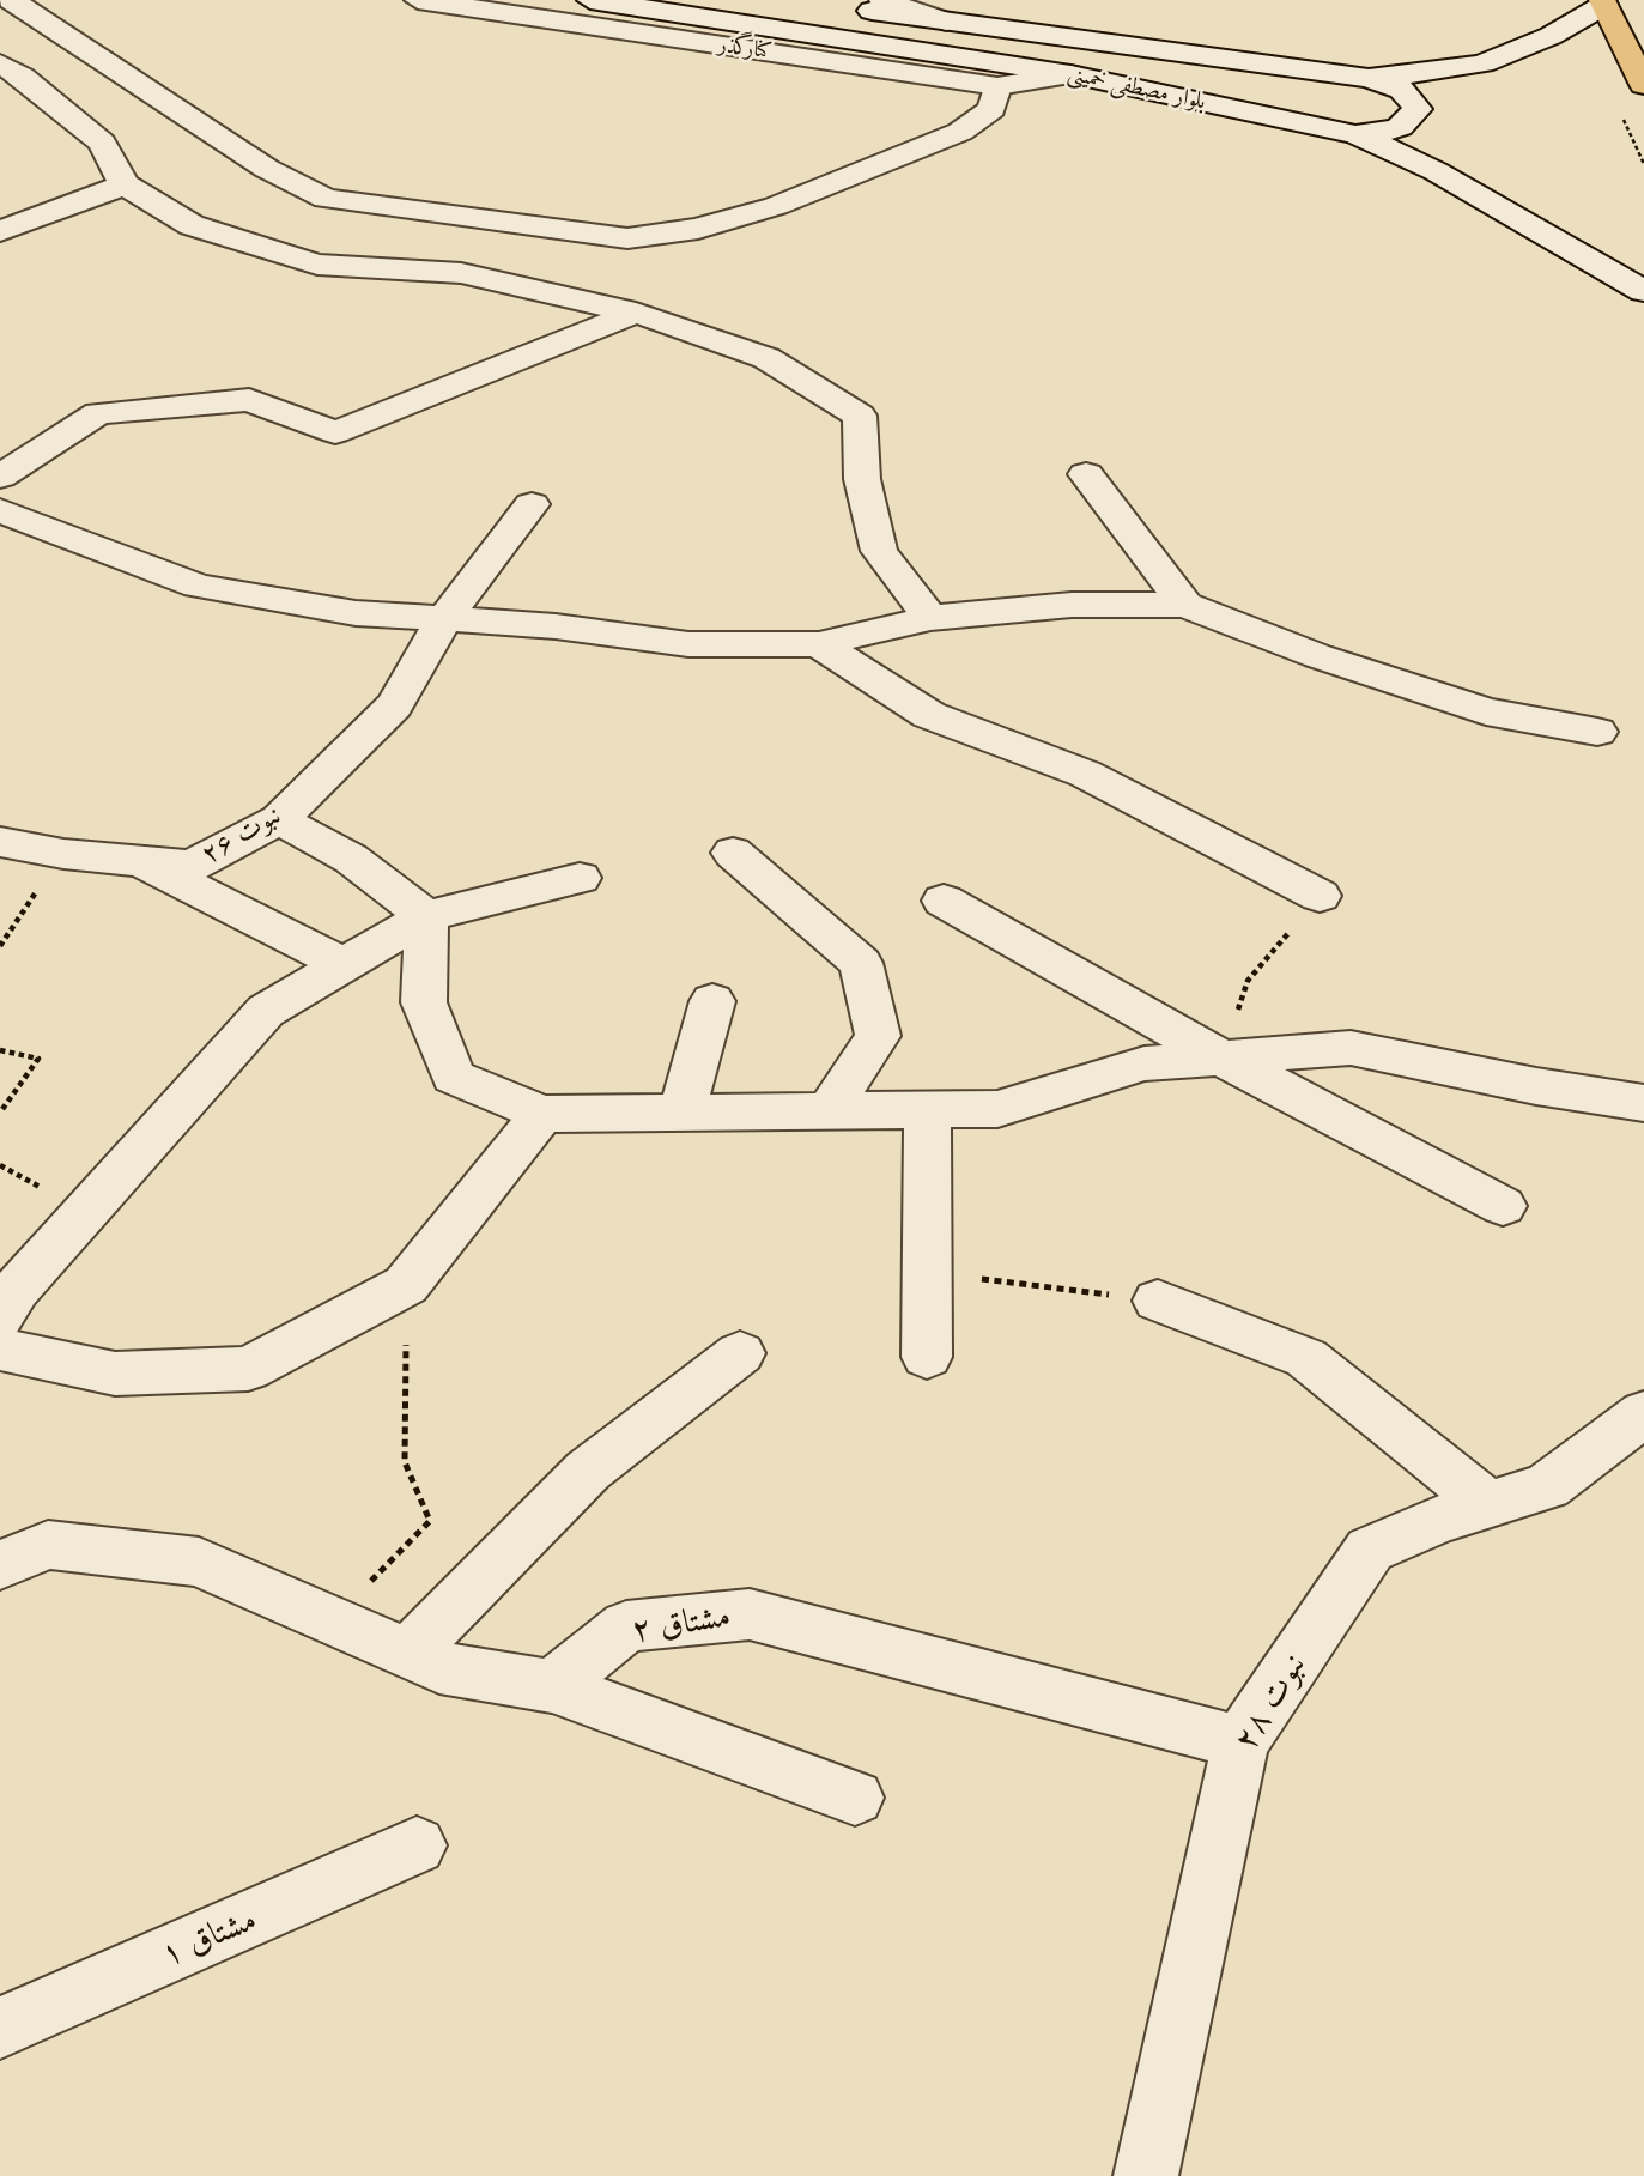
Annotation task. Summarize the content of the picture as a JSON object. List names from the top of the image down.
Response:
{
  "streets": {
    "street": [
      "کنارگذر",
      "بلوار مصطفی خمینی",
      "نبوت ۲۶",
      "مشتاق ۲",
      "نبوت ۲۸",
      "مشتاق ۱"
    ]
  },
  "crossings": [
    ["کنارگذر", "بلوار مصطفی خمینی"],
    ["مشتاق ۲", "نبوت ۲۸"]
  ]
}
